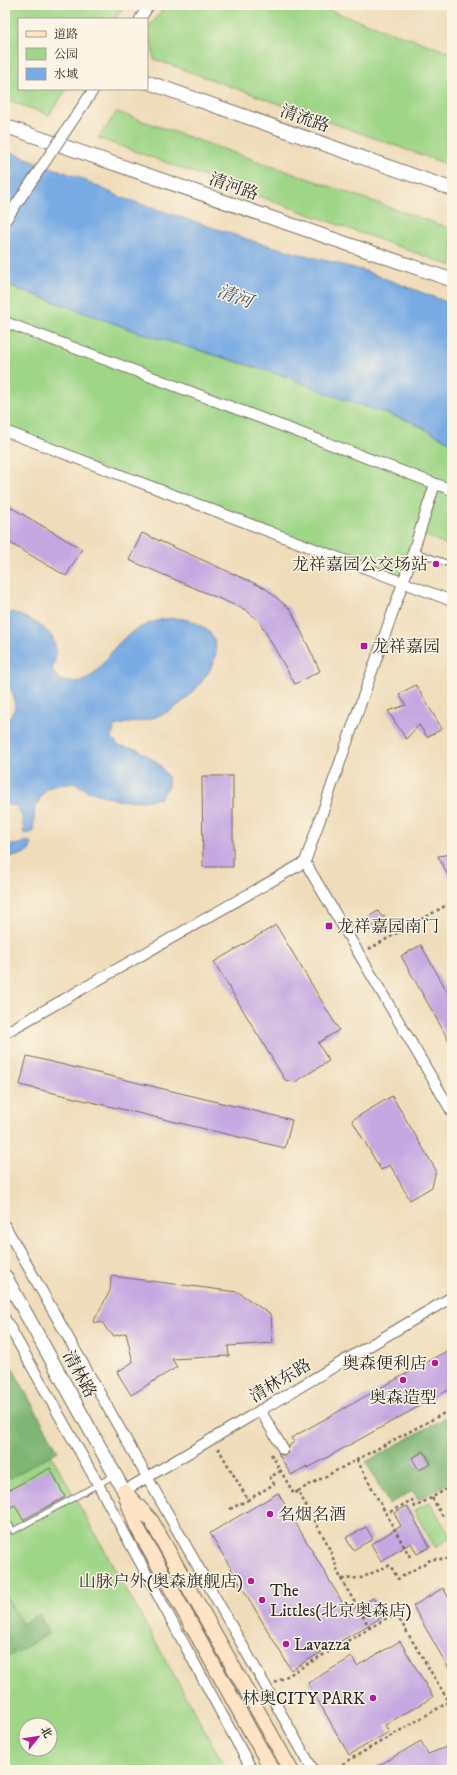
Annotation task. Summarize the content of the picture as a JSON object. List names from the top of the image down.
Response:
{
  "streets": {
    "street": [
      "清流路",
      "清河路",
      "清林路",
      "清林东路"
    ]
  },
  "crossings": [
    ["清林路", "清林东路"]
  ],
  "water": ["清河"],
  "places": {
    "other": [
      "龙祥嘉园公交场站",
      "奥森便利店",
      "奥森造型",
      "名烟名酒",
      "山脉户外(奥森旗舰店)",
      "The Littles(北京奥森店)",
      "Lavazza",
      "林奥CITY PARK"
    ],
    "transit": ["龙祥嘉园", "龙祥嘉园南门"]
  },
  "legend": ["道路", "公园", "水域"],
  "north": "top right"
}
